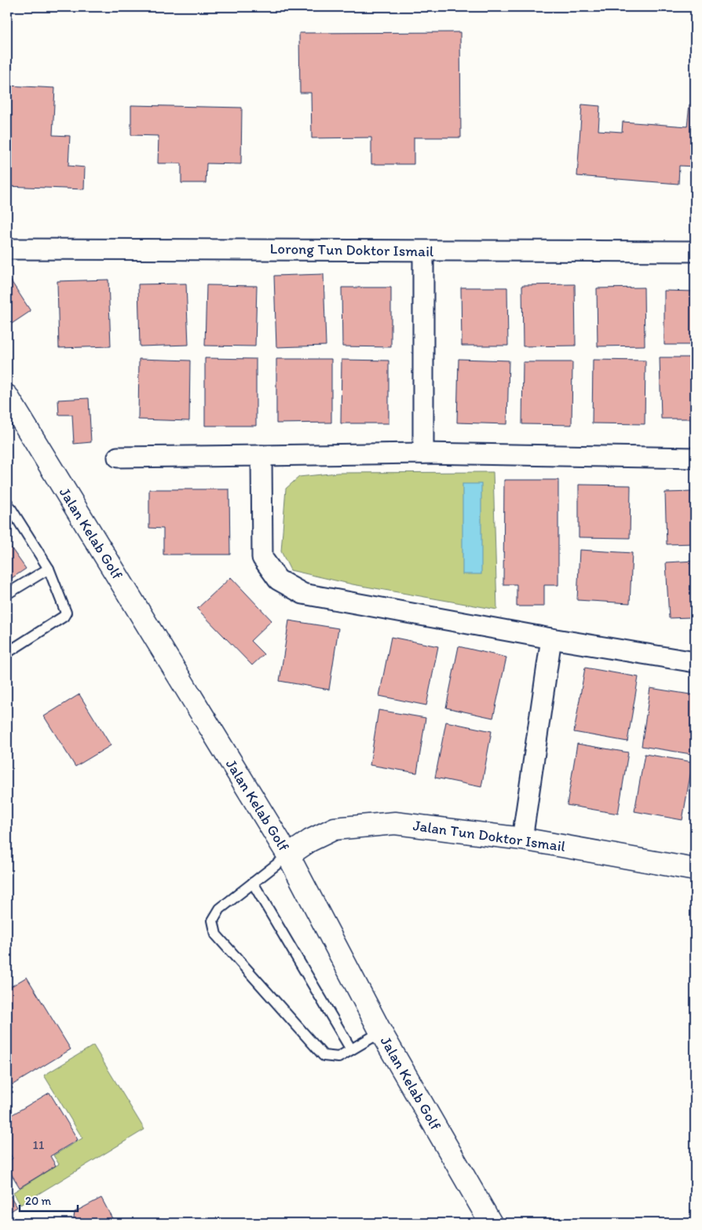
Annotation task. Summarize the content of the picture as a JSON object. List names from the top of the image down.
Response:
{
  "streets": {
    "street": ["Lorong Tun Doktor Ismail", "Jalan Kelab Golf", "Jalan Tun Doktor Ismail"]
  },
  "crossings": [
    ["Jalan Kelab Golf", "Jalan Tun Doktor Ismail"]
  ],
  "house_numbers": ["11"],
  "scale_bar": "20 m"
}
